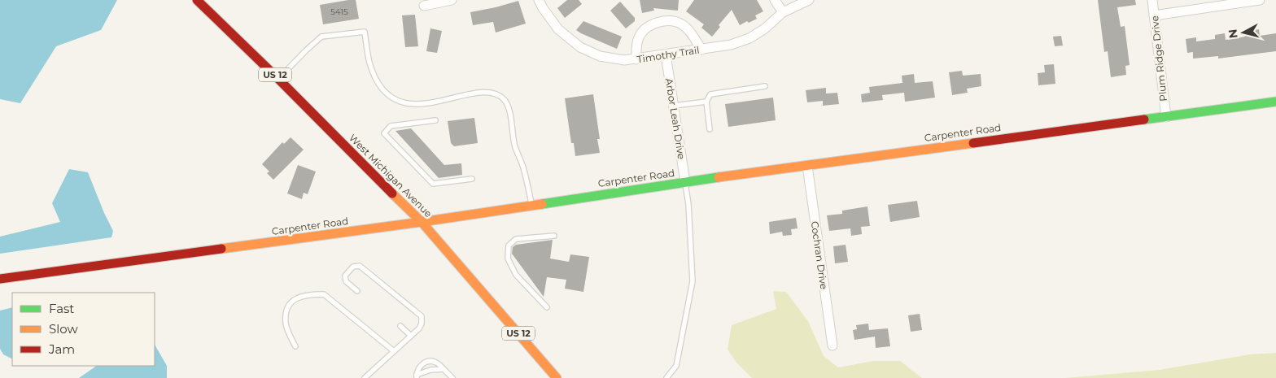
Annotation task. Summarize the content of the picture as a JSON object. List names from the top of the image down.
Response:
{
  "streets": {
    "main road": ["US 12", "Carpenter Road", "West Michigan Avenue"],
    "street": [
      "Timothy Trail",
      "Plum Ridge Drive",
      "Arbor Leah Drive",
      "Cochran Drive"
    ]
  },
  "crossings": [
    ["Timothy Trail", "Arbor Leah Drive"],
    ["Plum Ridge Drive", "Carpenter Road"],
    ["Arbor Leah Drive", "Carpenter Road"],
    ["Carpenter Road", "West Michigan Avenue"],
    ["Carpenter Road", "Cochran Drive"]
  ],
  "house_numbers": ["5415"],
  "legend": ["Fast", "Slow", "Jam"],
  "north": "left"
}
